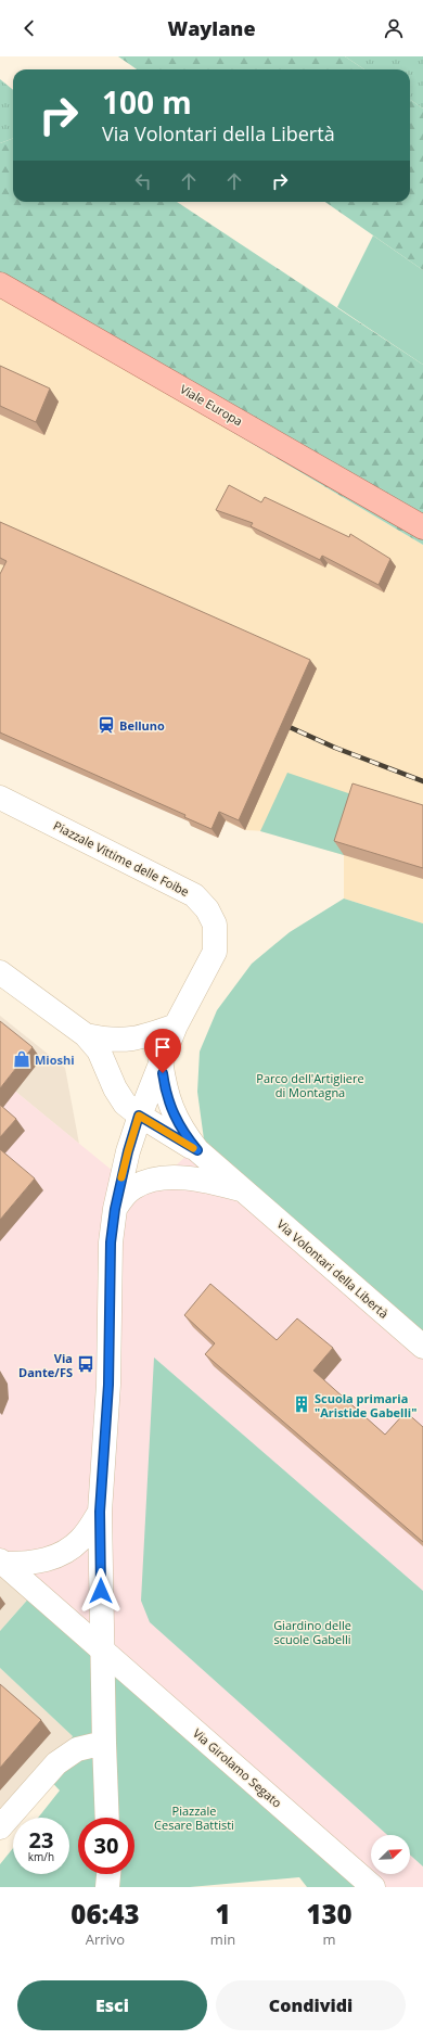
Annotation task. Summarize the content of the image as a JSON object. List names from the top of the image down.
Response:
{
  "streets": {
    "main road": ["Viale Europa"],
    "street": ["Piazzale Vittime delle Foibe", "Via Volontari della Libertà", "Via Girolamo Segato"]
  },
  "crossings": [
    ["Piazzale Vittime delle Foibe", "Via Volontari della Libertà"],
    ["Piazzale Vittime delle Foibe", "Via Girolamo Segato"]
  ],
  "parks": ["Parco dell'Artigliere di Montagna", "Giardino delle scuole Gabelli", "Piazzale Cesare Battisti"],
  "places": {
    "station": ["Belluno"],
    "shop": ["Mioshi"],
    "bus stop": ["Via Dante/FS"],
    "building": ["Scuola primaria \"Aristide Gabelli\""]
  },
  "north": "top right",
  "page": {
    "header": "Waylane",
    "turn": ["100 m", "Via Volontari della Libertà"],
    "speed": "23 km/h",
    "limit": "30",
    "eta": [
      "06:43",
      "Arrivo",
      "1",
      "min",
      "130",
      "m"
    ],
    "buttons": ["Esci", "Condividi"]
  }
}
